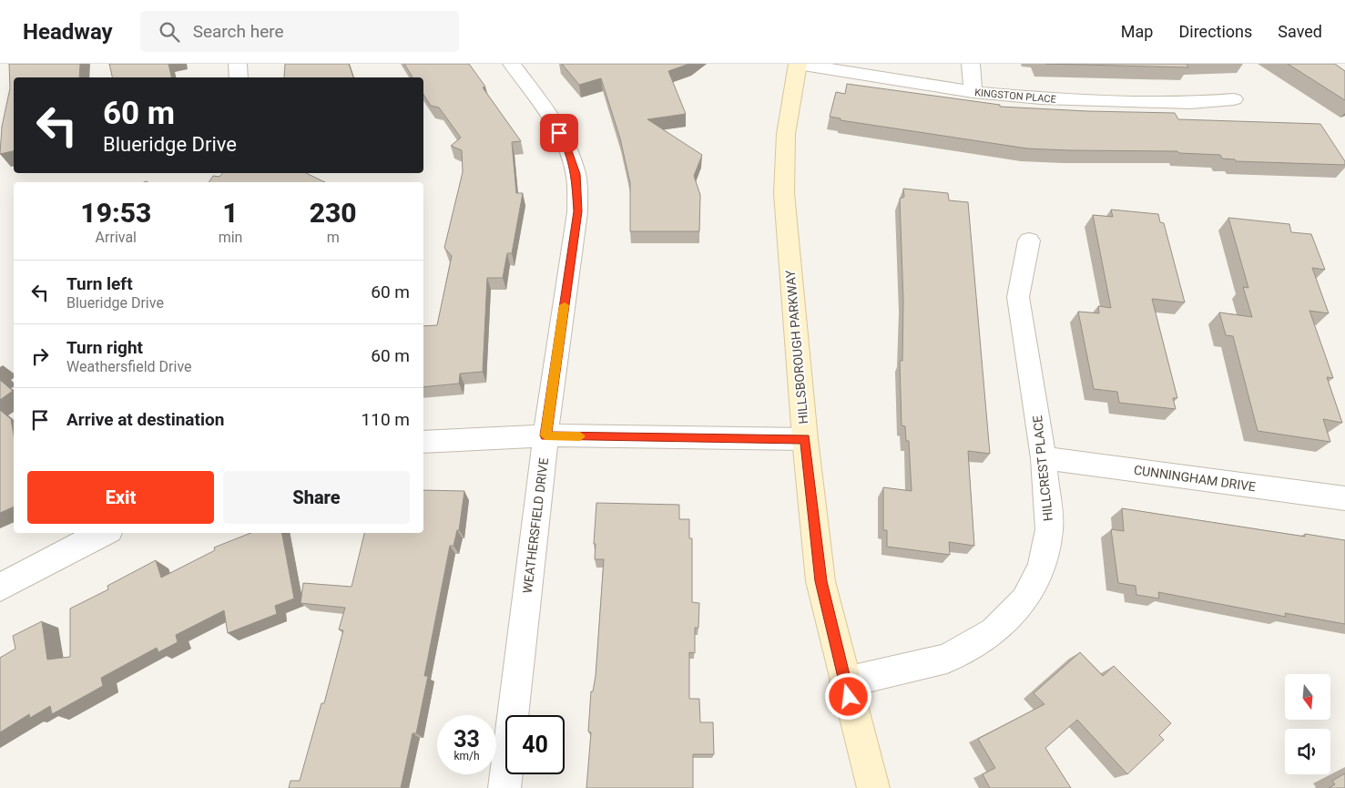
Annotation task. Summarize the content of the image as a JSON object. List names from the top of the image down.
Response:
{
  "streets": {
    "street": [
      "KINGSTON PLACE",
      "HILLSBOROUGH PARKWAY",
      "HILLCREST PLACE",
      "CUNNINGHAM DRIVE",
      "WEATHERSFIELD DRIVE"
    ]
  },
  "crossings": [
    ["KINGSTON PLACE", "HILLSBOROUGH PARKWAY"],
    ["HILLSBOROUGH PARKWAY", "HILLCREST PLACE"],
    ["HILLCREST PLACE", "CUNNINGHAM DRIVE"]
  ],
  "north": "bottom",
  "page": {
    "header": "Headway",
    "search": "Search here",
    "nav": ["Map", "Directions", "Saved"],
    "turn": ["60 m", "Blueridge Drive"],
    "eta": [
      "19:53",
      "Arrival",
      "1",
      "min",
      "230",
      "m"
    ],
    "list": [
      {
        "name": "Turn left",
        "note": "Blueridge Drive",
        "value": "60 m"
      },
      {
        "name": "Turn right",
        "note": "Weathersfield Drive",
        "value": "60 m"
      },
      {
        "name": "Arrive at destination",
        "value": "110 m"
      }
    ],
    "buttons": ["Exit", "Share"],
    "speed": "33 km/h",
    "limit": "40"
  }
}
